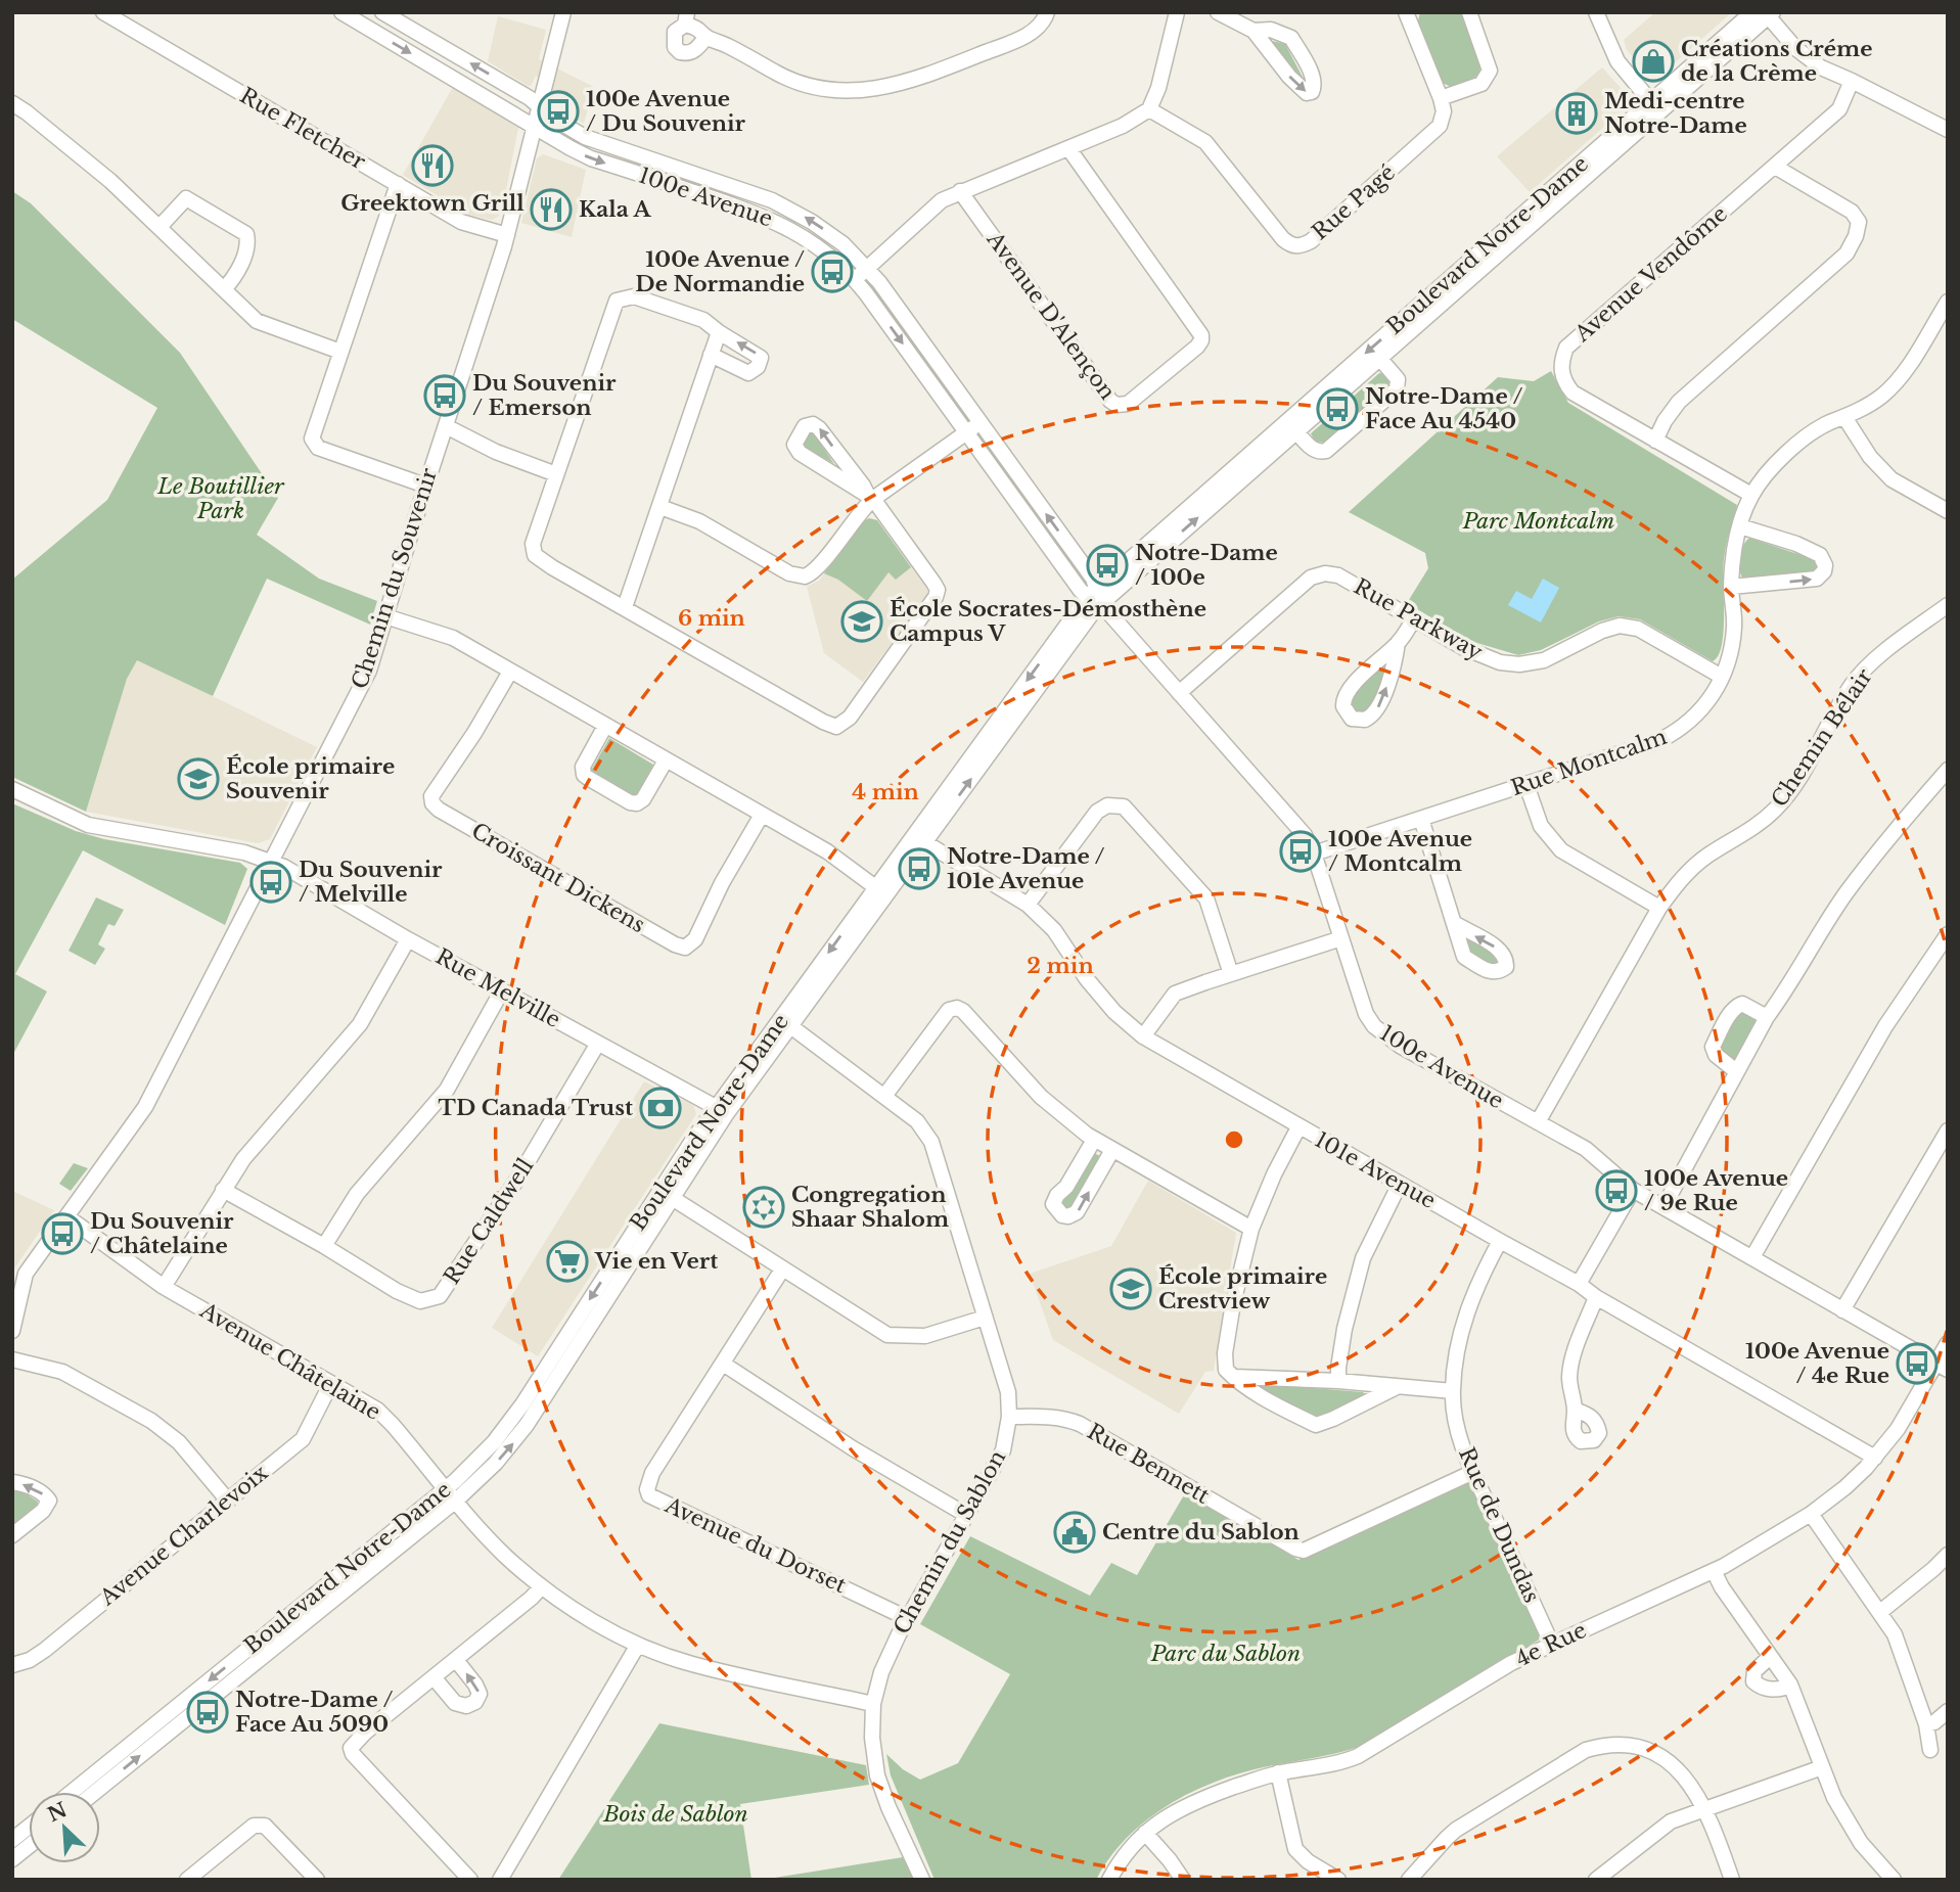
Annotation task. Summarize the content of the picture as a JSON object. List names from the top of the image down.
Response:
{
  "streets": {
    "street": [
      "Rue Fletcher",
      "100e Avenue",
      "Rue Pagé",
      "Boulevard Notre-Dame",
      "Avenue Vendôme",
      "Avenue D'Alençon",
      "Chemin du Souvenir",
      "Rue Parkway",
      "Chemin Bélair",
      "Rue Montcalm",
      "Croissant Dickens",
      "Rue Melville",
      "101e Avenue",
      "Rue Caldwell",
      "Avenue Châtelaine",
      "Rue Bennett",
      "Rue de Dundas",
      "Avenue Charlevoix",
      "Chemin du Sablon",
      "Avenue du Dorset",
      "4e Rue"
    ]
  },
  "crossings": [
    ["Rue Fletcher", "Chemin du Souvenir"],
    ["100e Avenue", "Boulevard Notre-Dame"],
    ["100e Avenue", "Chemin du Souvenir"],
    ["100e Avenue", "Rue Parkway"],
    ["100e Avenue", "Chemin Bélair"],
    ["100e Avenue", "Rue Montcalm"],
    ["100e Avenue", "4e Rue"],
    ["Boulevard Notre-Dame", "Rue Melville"],
    ["Boulevard Notre-Dame", "101e Avenue"],
    ["Boulevard Notre-Dame", "Avenue Châtelaine"],
    ["Boulevard Notre-Dame", "Chemin du Sablon"],
    ["Avenue Vendôme", "Rue Montcalm"],
    ["Chemin du Souvenir", "Rue Melville"],
    ["Chemin du Souvenir", "Avenue Châtelaine"],
    ["Rue Parkway", "Rue Montcalm"],
    ["Rue Melville", "Rue Caldwell"],
    ["101e Avenue", "Rue de Dundas"],
    ["101e Avenue", "4e Rue"],
    ["Avenue Châtelaine", "Avenue Charlevoix"],
    ["Avenue Châtelaine", "Chemin du Sablon"],
    ["Rue Bennett", "Rue de Dundas"],
    ["Rue Bennett", "Chemin du Sablon"],
    ["Rue de Dundas", "4e Rue"],
    ["Chemin du Sablon", "Avenue du Dorset"]
  ],
  "parks": [
    "Le Boutillier Park",
    "Parc Montcalm",
    "Parc du Sablon",
    "Bois de Sablon"
  ],
  "places": {
    "shop": ["Créations Créme de la Crème"],
    "bus stop": [
      "100e Avenue / Du Souvenir",
      "100e Avenue / De Normandie",
      "Du Souvenir / Emerson",
      "Notre-Dame / Face Au 4540",
      "Notre-Dame / 100e",
      "100e Avenue / Montcalm",
      "Notre-Dame / 101e Avenue",
      "Du Souvenir / Melville",
      "100e Avenue / 9e Rue",
      "Du Souvenir / Châtelaine",
      "100e Avenue / 4e Rue",
      "Notre-Dame / Face Au 5090"
    ],
    "building": ["Medi-centre Notre-Dame"],
    "restaurant": ["Greektown Grill", "Kala A"],
    "school or university": ["École Socrates-Démosthène Campus V", "École primaire Souvenir", "École primaire Crestview"],
    "bank": ["TD Canada Trust"],
    "synagogue": ["Congregation Shaar Shalom"],
    "supermarket": ["Vie en Vert"],
    "public building": ["Centre du Sablon"]
  },
  "north": "top left",
  "rings": ["6 min", "4 min", "2 min"]
}
